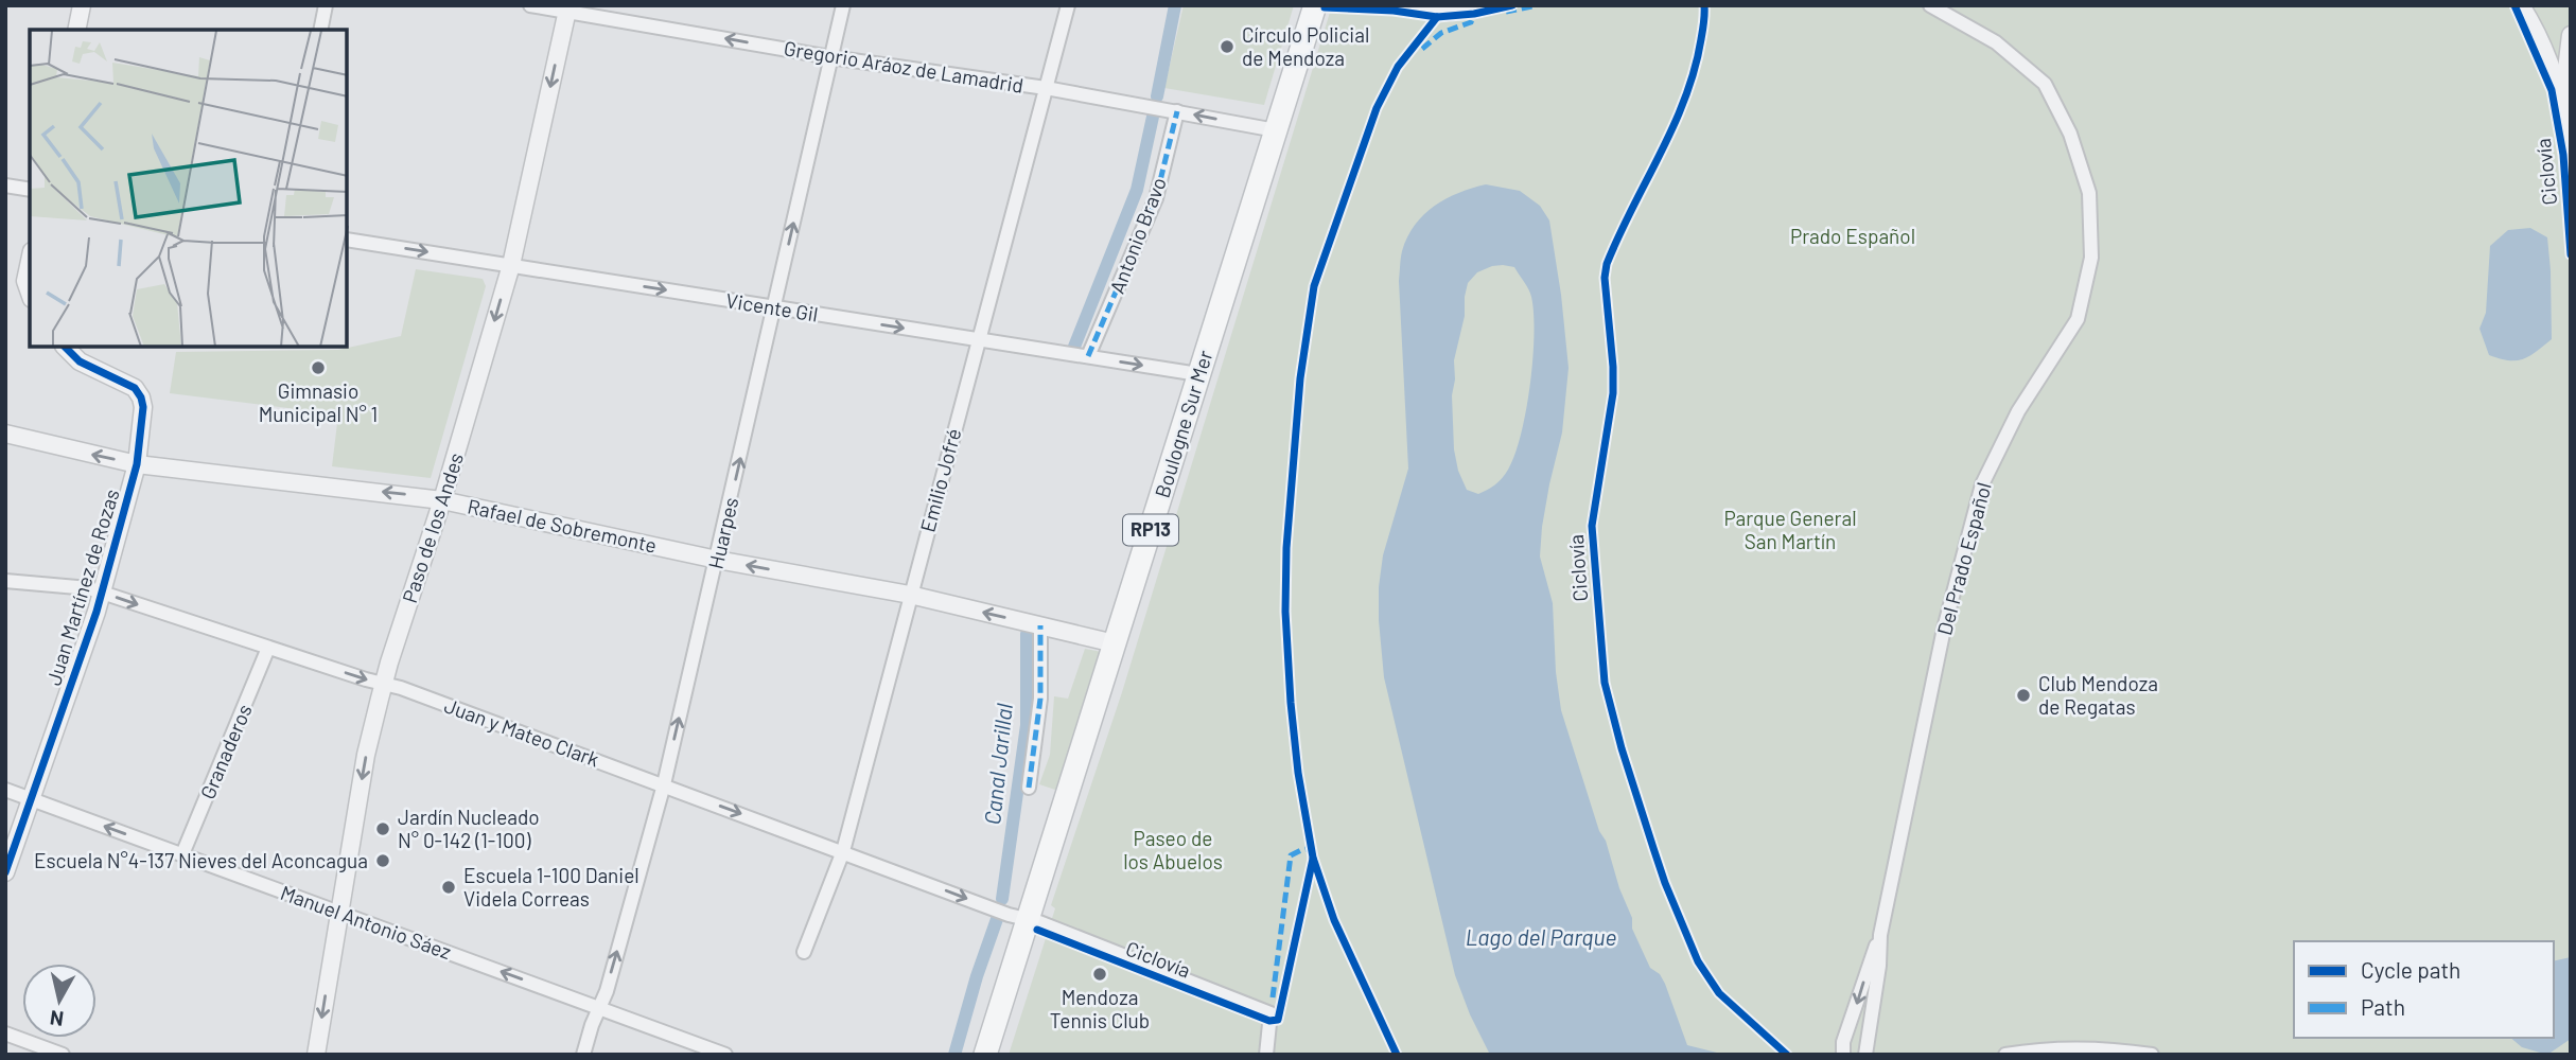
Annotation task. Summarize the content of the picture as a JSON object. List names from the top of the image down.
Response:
{
  "streets": {
    "main road": ["Boulogne Sur Mer", "RP13"],
    "street": [
      "Gregorio Aráoz de Lamadrid",
      "Antonio Bravo",
      "Vicente Gil",
      "Emilio Jofré",
      "Rafael de Sobremonte",
      "Paso de los Andes",
      "Huarpes",
      "Del Prado Español",
      "Juan Martínez de Rozas",
      "Juan y Mateo Clark",
      "Granaderos",
      "Manuel Antonio Sáez"
    ],
    "cycle path": ["Ciclovía"]
  },
  "crossings": [
    ["Gregorio Aráoz de Lamadrid", "Antonio Bravo"],
    ["Gregorio Aráoz de Lamadrid", "Boulogne Sur Mer"],
    ["Gregorio Aráoz de Lamadrid", "Emilio Jofré"],
    ["Gregorio Aráoz de Lamadrid", "Paso de los Andes"],
    ["Gregorio Aráoz de Lamadrid", "Huarpes"],
    ["Antonio Bravo", "Vicente Gil"],
    ["Vicente Gil", "Boulogne Sur Mer"],
    ["Vicente Gil", "Emilio Jofré"],
    ["Vicente Gil", "Paso de los Andes"],
    ["Vicente Gil", "Huarpes"],
    ["Boulogne Sur Mer", "Rafael de Sobremonte"],
    ["Boulogne Sur Mer", "Juan y Mateo Clark"],
    ["Emilio Jofré", "Rafael de Sobremonte"],
    ["Emilio Jofré", "Juan y Mateo Clark"],
    ["Rafael de Sobremonte", "Paso de los Andes"],
    ["Rafael de Sobremonte", "Huarpes"],
    ["Rafael de Sobremonte", "Juan Martínez de Rozas"],
    ["Paso de los Andes", "Juan y Mateo Clark"],
    ["Paso de los Andes", "Manuel Antonio Sáez"],
    ["Huarpes", "Juan y Mateo Clark"],
    ["Huarpes", "Manuel Antonio Sáez"],
    ["Juan Martínez de Rozas", "Juan y Mateo Clark"],
    ["Juan Martínez de Rozas", "Manuel Antonio Sáez"],
    ["Juan y Mateo Clark", "Granaderos"],
    ["Granaderos", "Manuel Antonio Sáez"]
  ],
  "one_way": [
    "Gregorio Aráoz de Lamadrid",
    "Vicente Gil",
    "Rafael de Sobremonte",
    "Paso de los Andes",
    "Huarpes",
    "Juan y Mateo Clark",
    "Manuel Antonio Sáez"
  ],
  "water": ["Canal Jarillal", "Lago del Parque"],
  "parks": ["Prado Español", "Parque General San Martín", "Paseo de los Abuelos"],
  "places": [
    "Círculo Policial de Mendoza",
    "Gimnasio Municipal N° 1",
    "Club Mendoza de Regatas",
    "Jardín Nucleado N° 0-142 (1-100)",
    "Escuela N°4-137 Nieves del Aconcagua",
    "Escuela 1-100 Daniel Videla Correas",
    "Mendoza Tennis Club"
  ],
  "legend": ["Cycle path", "Path"],
  "north": "bottom"
}
